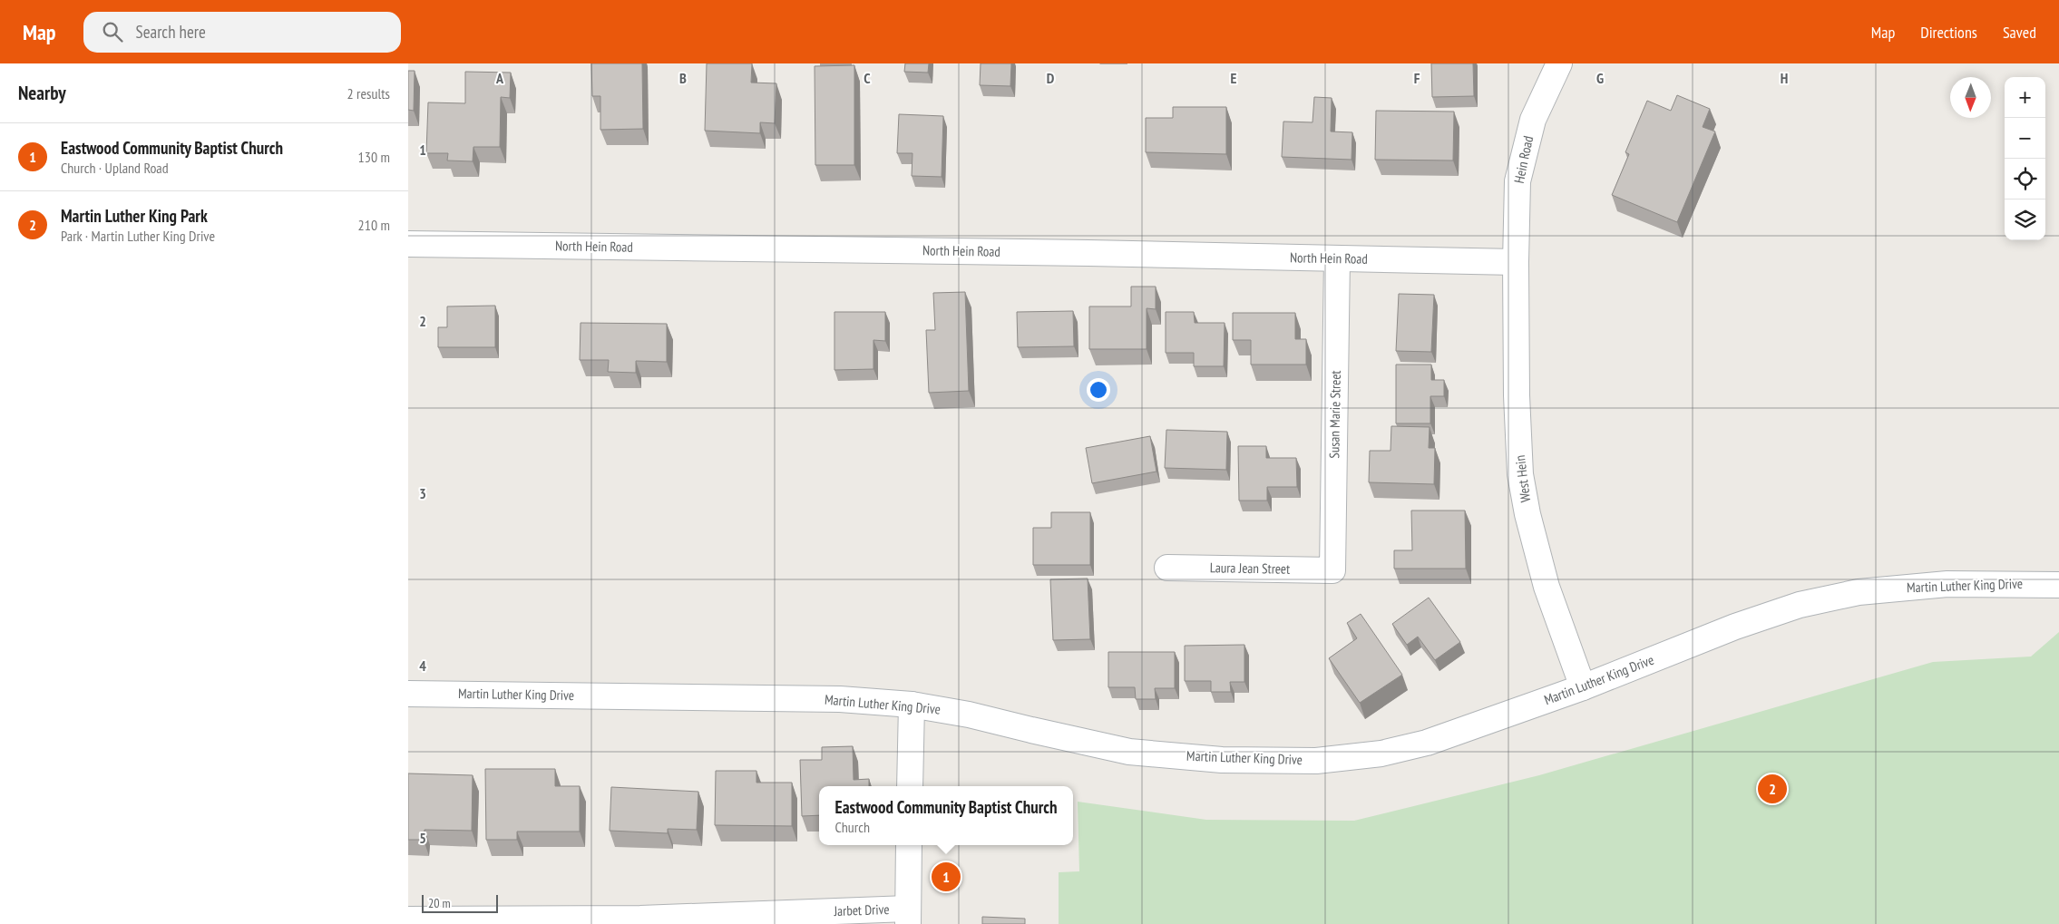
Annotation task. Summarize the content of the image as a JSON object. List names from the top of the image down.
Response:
{
  "streets": {
    "street": [
      "Hein Road",
      "North Hein Road",
      "Susan Marie Street",
      "West Hein",
      "Laura Jean Street",
      "Martin Luther King Drive",
      "Jarbet Drive"
    ]
  },
  "crossings": [
    ["Hein Road", "North Hein Road"],
    ["Hein Road", "West Hein"],
    ["North Hein Road", "Susan Marie Street"],
    ["North Hein Road", "West Hein"],
    ["Susan Marie Street", "Laura Jean Street"],
    ["West Hein", "Martin Luther King Drive"]
  ],
  "scale_bar": "20 m",
  "north": "bottom",
  "page": {
    "header": "Map",
    "search": "Search here",
    "nav": ["Map", "Directions", "Saved"],
    "heading": ["Nearby", "2 results"],
    "map_buttons": ["+", "−"],
    "list": [
      {
        "mark": "1",
        "name": "Eastwood Community Baptist Church",
        "note": "Church · Upland Road",
        "value": "130 m"
      },
      {
        "mark": "2",
        "name": "Martin Luther King Park",
        "note": "Park · Martin Luther King Drive",
        "value": "210 m"
      }
    ],
    "pins": ["2", "1"],
    "popup": ["Eastwood Community Baptist Church", "Church"],
    "scale": "20 m"
  },
  "grid": {
    "columns": [
      "A",
      "B",
      "C",
      "D",
      "E",
      "F",
      "G",
      "H"
    ],
    "rows": [
      "1",
      "2",
      "3",
      "4",
      "5"
    ]
  }
}
